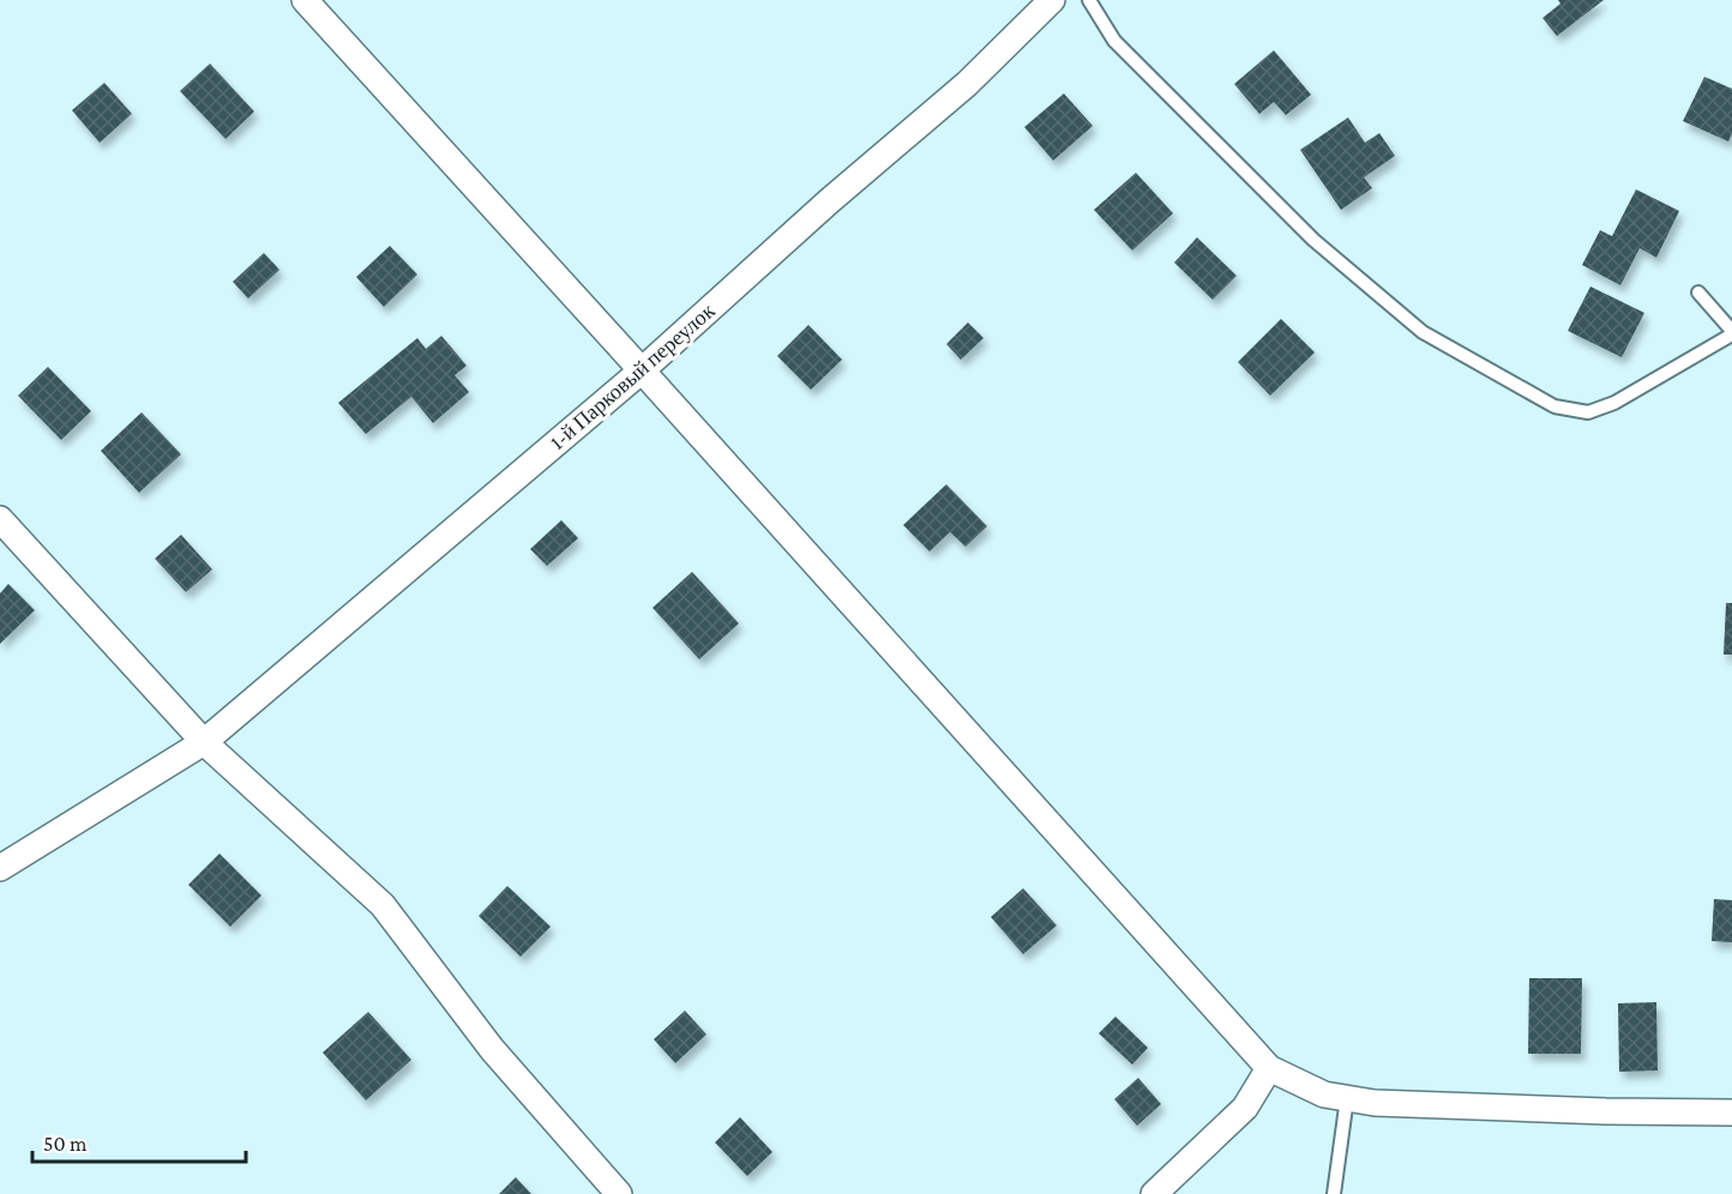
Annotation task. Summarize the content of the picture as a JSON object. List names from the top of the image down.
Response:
{
  "streets": {
    "street": ["1-й Парковый переулок"]
  },
  "scale_bar": "50 m"
}
